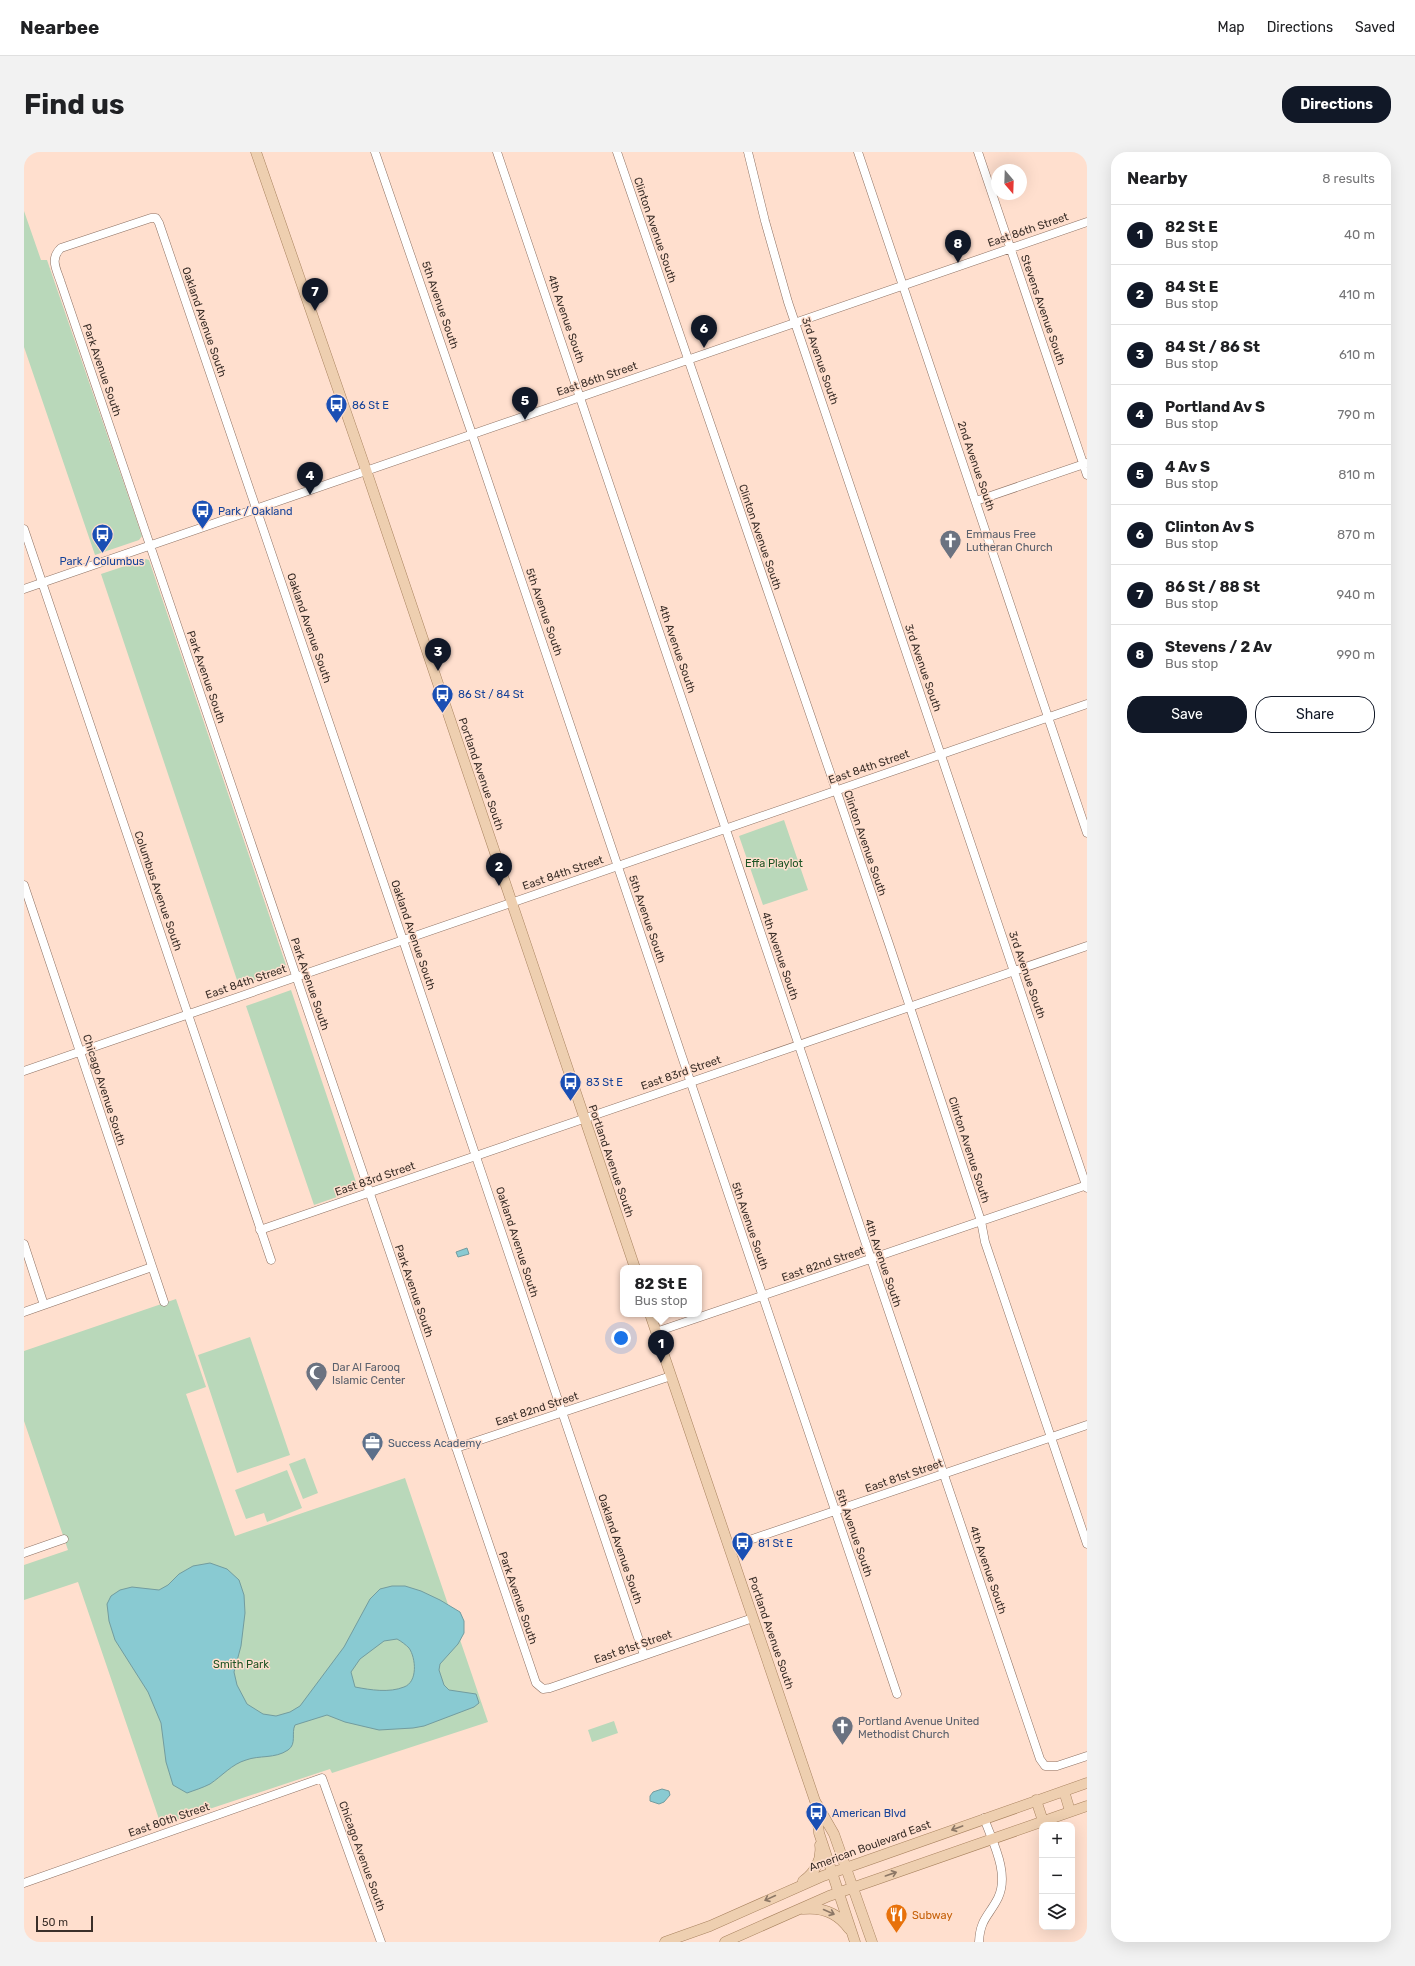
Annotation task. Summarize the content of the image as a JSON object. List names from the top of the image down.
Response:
{
  "streets": {
    "main road": ["Portland Avenue South", "American Boulevard East"],
    "street": [
      "Clinton Avenue South",
      "East 86th Street",
      "5th Avenue South",
      "Stevens Avenue South",
      "4th Avenue South",
      "Oakland Avenue South",
      "3rd Avenue South",
      "Park Avenue South",
      "2nd Avenue South",
      "East 84th Street",
      "Columbus Avenue South",
      "East 83rd Street",
      "Chicago Avenue South",
      "East 82nd Street",
      "East 81st Street",
      "East 80th Street"
    ]
  },
  "crossings": [
    ["Clinton Avenue South", "East 86th Street"],
    ["Clinton Avenue South", "East 84th Street"],
    ["Clinton Avenue South", "East 83rd Street"],
    ["Clinton Avenue South", "East 82nd Street"],
    ["Clinton Avenue South", "East 81st Street"],
    ["East 86th Street", "5th Avenue South"],
    ["East 86th Street", "Stevens Avenue South"],
    ["East 86th Street", "4th Avenue South"],
    ["East 86th Street", "Oakland Avenue South"],
    ["East 86th Street", "3rd Avenue South"],
    ["East 86th Street", "Park Avenue South"],
    ["East 86th Street", "2nd Avenue South"],
    ["East 86th Street", "Portland Avenue South"],
    ["East 86th Street", "Columbus Avenue South"],
    ["5th Avenue South", "East 84th Street"],
    ["5th Avenue South", "East 83rd Street"],
    ["5th Avenue South", "East 82nd Street"],
    ["5th Avenue South", "East 81st Street"],
    ["4th Avenue South", "East 84th Street"],
    ["4th Avenue South", "East 83rd Street"],
    ["4th Avenue South", "East 82nd Street"],
    ["4th Avenue South", "East 81st Street"],
    ["Oakland Avenue South", "Park Avenue South"],
    ["Oakland Avenue South", "East 84th Street"],
    ["Oakland Avenue South", "East 83rd Street"],
    ["Oakland Avenue South", "East 82nd Street"],
    ["Oakland Avenue South", "East 81st Street"],
    ["3rd Avenue South", "East 84th Street"],
    ["3rd Avenue South", "East 83rd Street"],
    ["3rd Avenue South", "East 82nd Street"],
    ["Park Avenue South", "East 84th Street"],
    ["Park Avenue South", "East 83rd Street"],
    ["Park Avenue South", "East 82nd Street"],
    ["Park Avenue South", "East 81st Street"],
    ["2nd Avenue South", "East 84th Street"],
    ["East 84th Street", "Portland Avenue South"],
    ["East 84th Street", "Columbus Avenue South"],
    ["East 84th Street", "Chicago Avenue South"],
    ["Portland Avenue South", "East 83rd Street"],
    ["Portland Avenue South", "East 82nd Street"],
    ["Portland Avenue South", "East 81st Street"],
    ["Portland Avenue South", "American Boulevard East"],
    ["Columbus Avenue South", "East 83rd Street"],
    ["Chicago Avenue South", "East 80th Street"]
  ],
  "parks": ["Effa Playlot", "Smith Park"],
  "places": {
    "bus stop": [
      "86 St E",
      "Park / Oakland",
      "Park / Columbus",
      "86 St / 84 St",
      "83 St E",
      "81 St E",
      "American Blvd"
    ],
    "church": ["Emmaus Free Lutheran Church", "Portland Avenue United Methodist Church"],
    "mosque": ["Dar Al Farooq Islamic Center"],
    "office": ["Success Academy"],
    "restaurant": ["Subway"]
  },
  "scale_bar": "50 m",
  "north": "bottom",
  "page": {
    "header": "Nearbee",
    "nav": ["Map", "Directions", "Saved"],
    "buttons": [
      "Directions",
      ["Save", "Share"]
    ],
    "title": "Find us",
    "heading": ["Nearby", "8 results"],
    "list": [
      {
        "mark": "1",
        "name": "82 St E",
        "note": "Bus stop",
        "value": "40 m"
      },
      {
        "mark": "2",
        "name": "84 St E",
        "note": "Bus stop",
        "value": "410 m"
      },
      {
        "mark": "3",
        "name": "84 St / 86 St",
        "note": "Bus stop",
        "value": "610 m"
      },
      {
        "mark": "4",
        "name": "Portland Av S",
        "note": "Bus stop",
        "value": "790 m"
      },
      {
        "mark": "5",
        "name": "4 Av S",
        "note": "Bus stop",
        "value": "810 m"
      },
      {
        "mark": "6",
        "name": "Clinton Av S",
        "note": "Bus stop",
        "value": "870 m"
      },
      {
        "mark": "7",
        "name": "86 St / 88 St",
        "note": "Bus stop",
        "value": "940 m"
      },
      {
        "mark": "8",
        "name": "Stevens / 2 Av",
        "note": "Bus stop",
        "value": "990 m"
      }
    ],
    "pins": [
      "8",
      "7",
      "6",
      "5",
      "4",
      "3",
      "2",
      "1"
    ],
    "popup": ["82 St E", "Bus stop"],
    "map_buttons": ["+", "−"],
    "scale": "50 m"
  }
}
